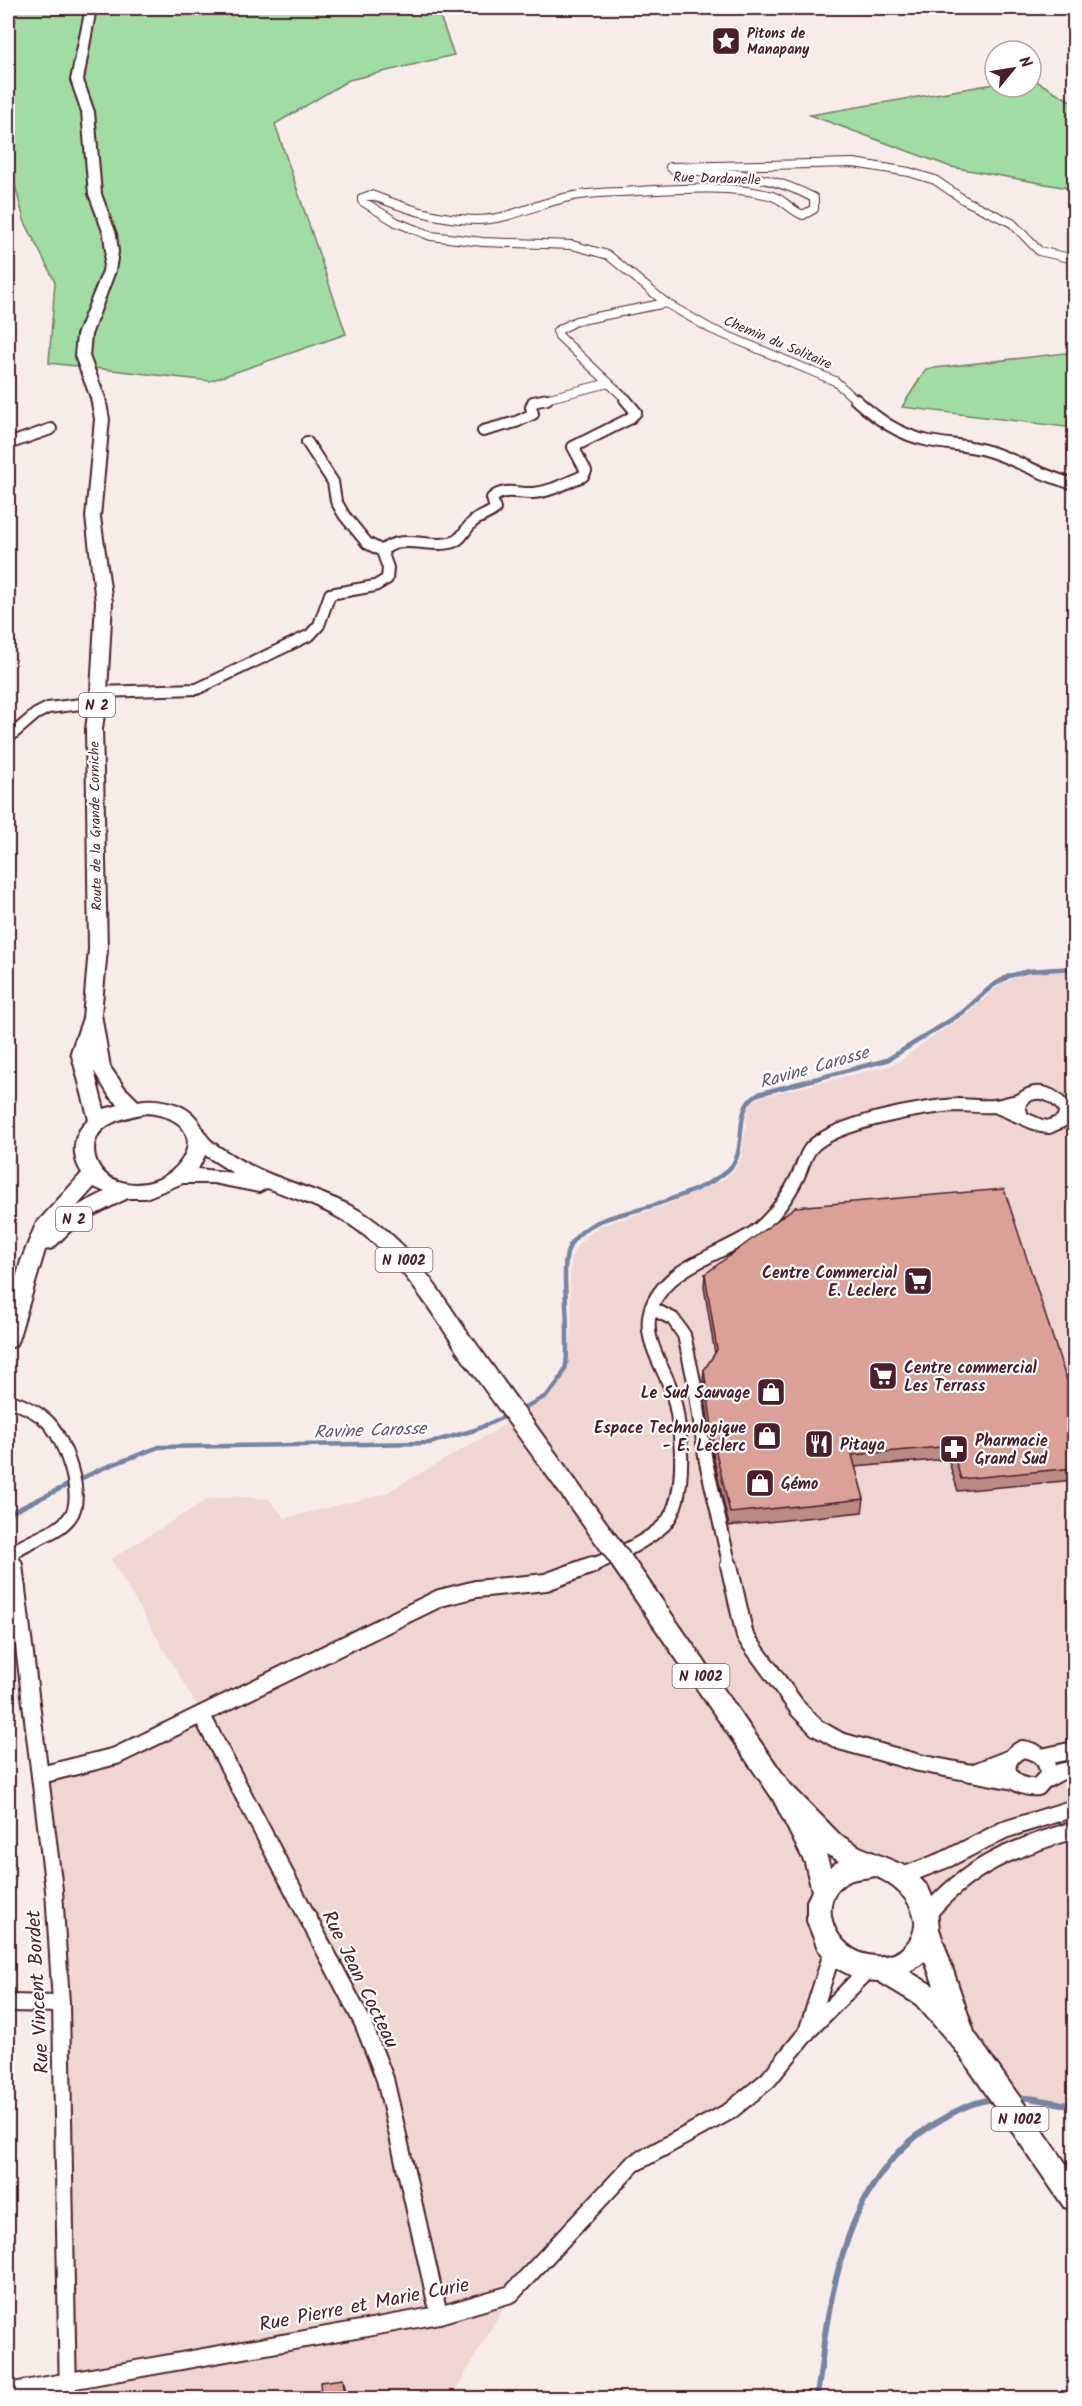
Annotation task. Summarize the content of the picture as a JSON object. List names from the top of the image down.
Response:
{
  "streets": {
    "main road": ["N 2", "Route de la Grande Corniche", "N 1002"],
    "street": [
      "Rue Dardanelle",
      "Chemin du Solitaire",
      "Rue Jean Cocteau",
      "Rue Vincent Bordet",
      "Rue Pierre et Marie Curie"
    ]
  },
  "crossings": [
    ["Rue Dardanelle", "Chemin du Solitaire"],
    ["N 2", "Route de la Grande Corniche"],
    ["N 2", "N 1002"],
    ["Route de la Grande Corniche", "N 1002"],
    ["N 1002", "Rue Pierre et Marie Curie"],
    ["Rue Jean Cocteau", "Rue Pierre et Marie Curie"],
    ["Rue Vincent Bordet", "Rue Pierre et Marie Curie"]
  ],
  "water": ["Ravine Carosse"],
  "places": {
    "place": ["Pitons de Manapany"],
    "supermarket": ["Centre Commercial E. Leclerc", "Centre commercial Les Terrass"],
    "shop": ["Le Sud Sauvage", "Espace Technologique - E. Leclerc", "Gémo"],
    "restaurant": ["Pitaya"],
    "pharmacy": ["Pharmacie Grand Sud"]
  },
  "north": "top right"
}
